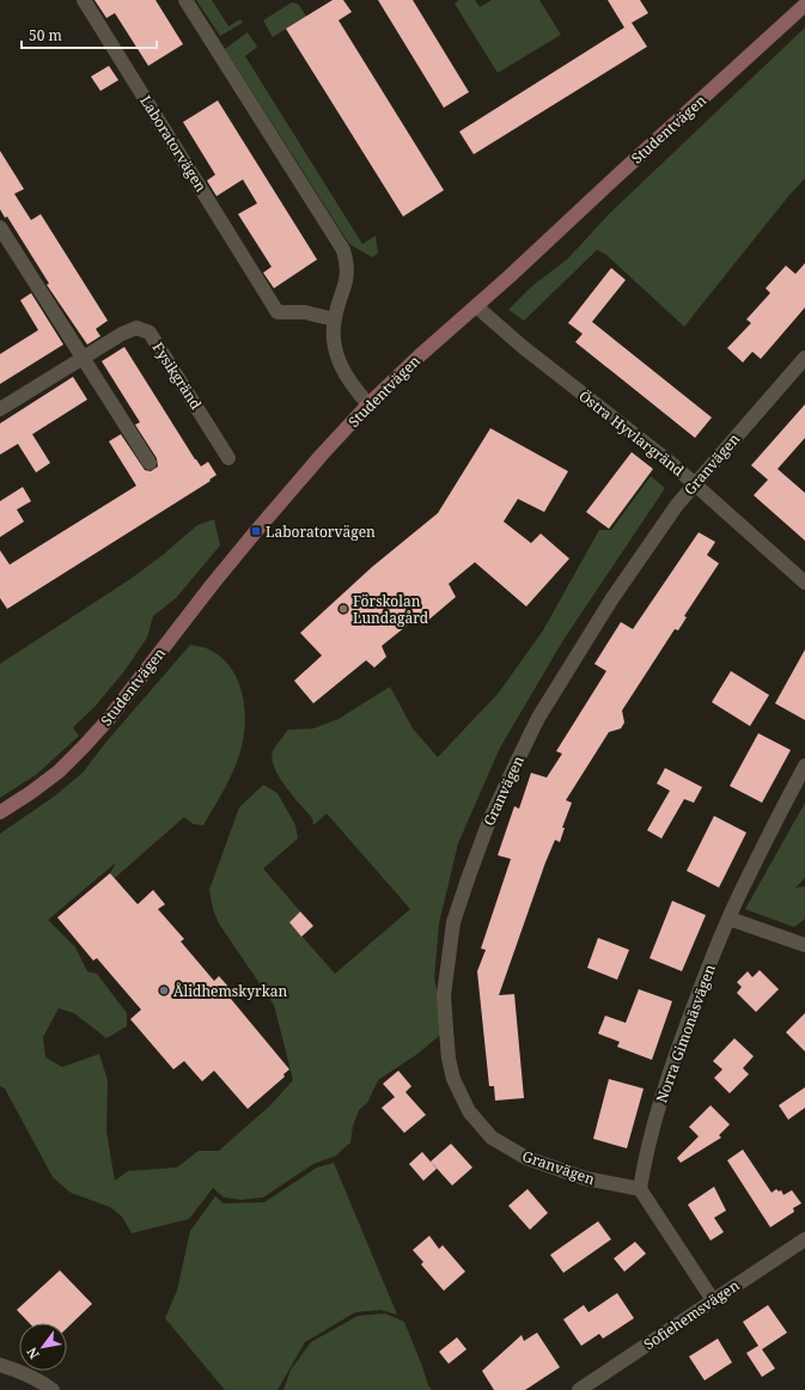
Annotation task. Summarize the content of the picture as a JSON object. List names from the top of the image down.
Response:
{
  "streets": {
    "street": [
      "Studentvägen",
      "Laboratorvägen",
      "Fysikgränd",
      "Östra Hyvlargränd",
      "Granvägen",
      "Norra Gimonäsvägen",
      "Sofiehemsvägen"
    ]
  },
  "crossings": [
    ["Studentvägen", "Östra Hyvlargränd"],
    ["Östra Hyvlargränd", "Granvägen"],
    ["Granvägen", "Norra Gimonäsvägen"]
  ],
  "places": {
    "transit": ["Laboratorvägen"],
    "other": ["Förskolan Lundagård", "Ålidhemskyrkan"]
  },
  "scale_bar": "50 m",
  "north": "bottom left"
}
